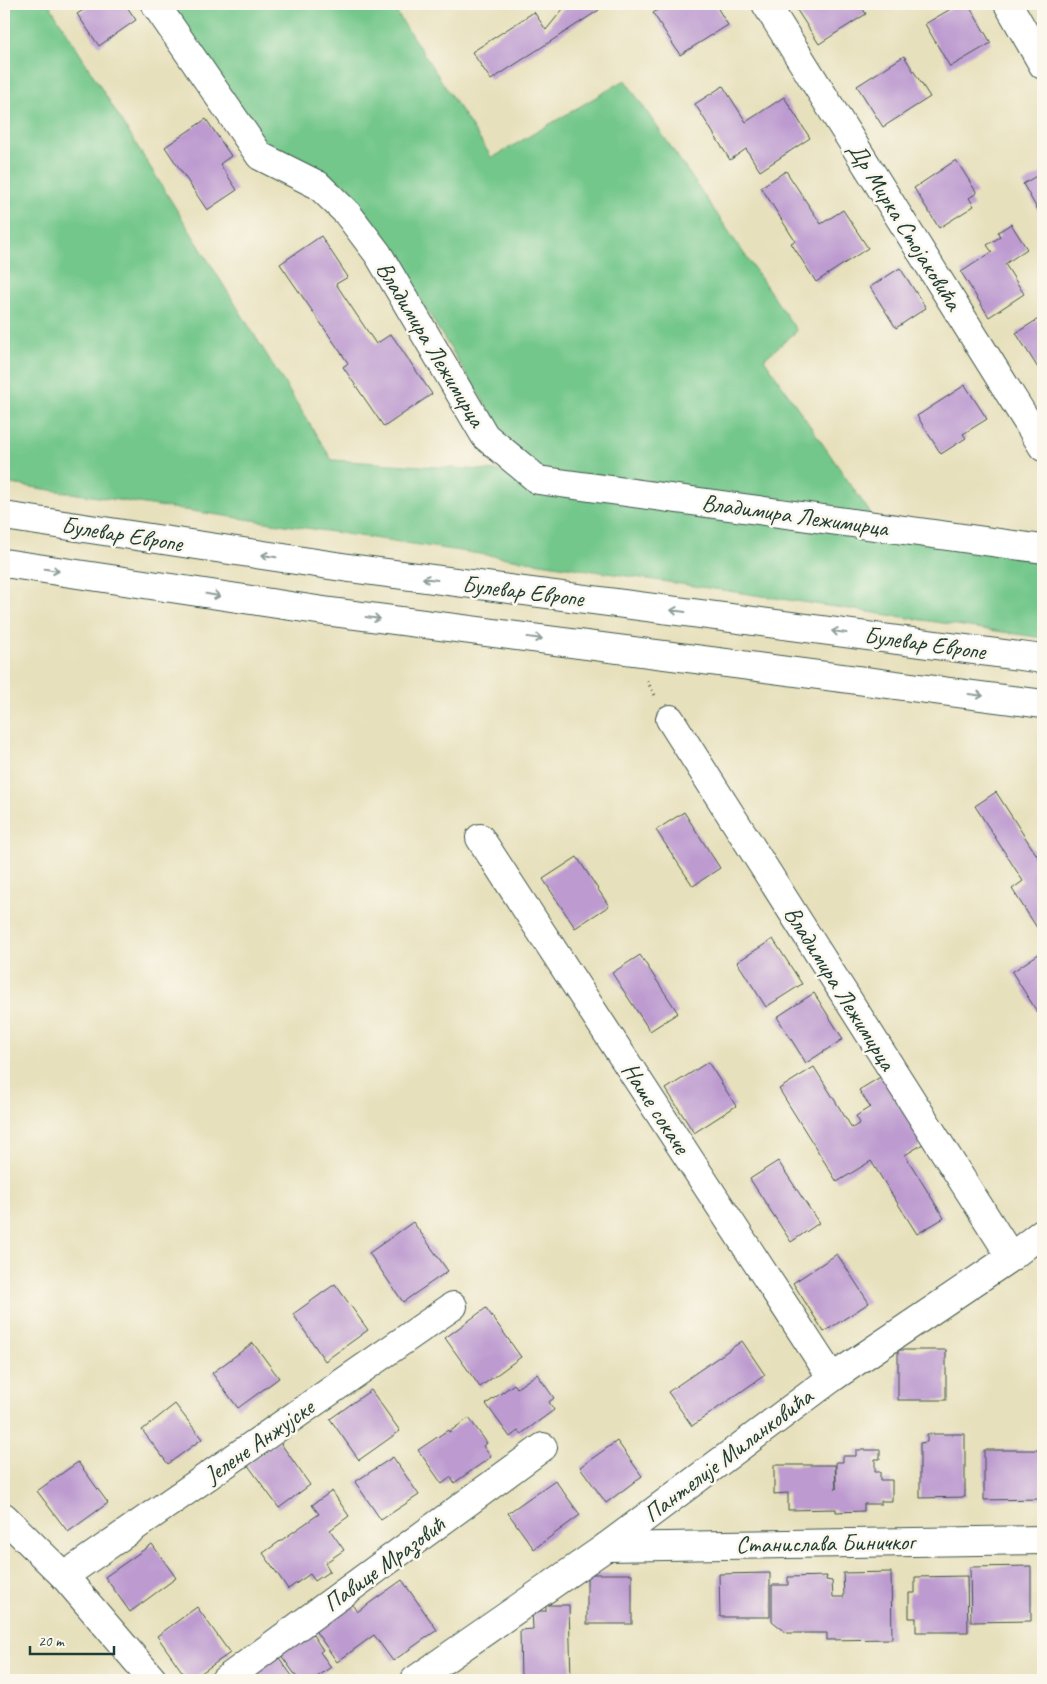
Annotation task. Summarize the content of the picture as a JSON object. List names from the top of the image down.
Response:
{
  "streets": {
    "street": [
      "Др Мирка Стојаковића",
      "Владимира Лежимирца",
      "Булевар Европе",
      "Наше сокаче",
      "Јелене Анжујске",
      "Пантелије Миланковића",
      "Станислава Биничког",
      "Павице Мразовић"
    ]
  },
  "crossings": [
    ["Владимира Лежимирца", "Пантелије Миланковића"],
    ["Наше сокаче", "Пантелије Миланковића"],
    ["Пантелије Миланковића", "Станислава Биничког"]
  ],
  "scale_bar": "20 m"
}
